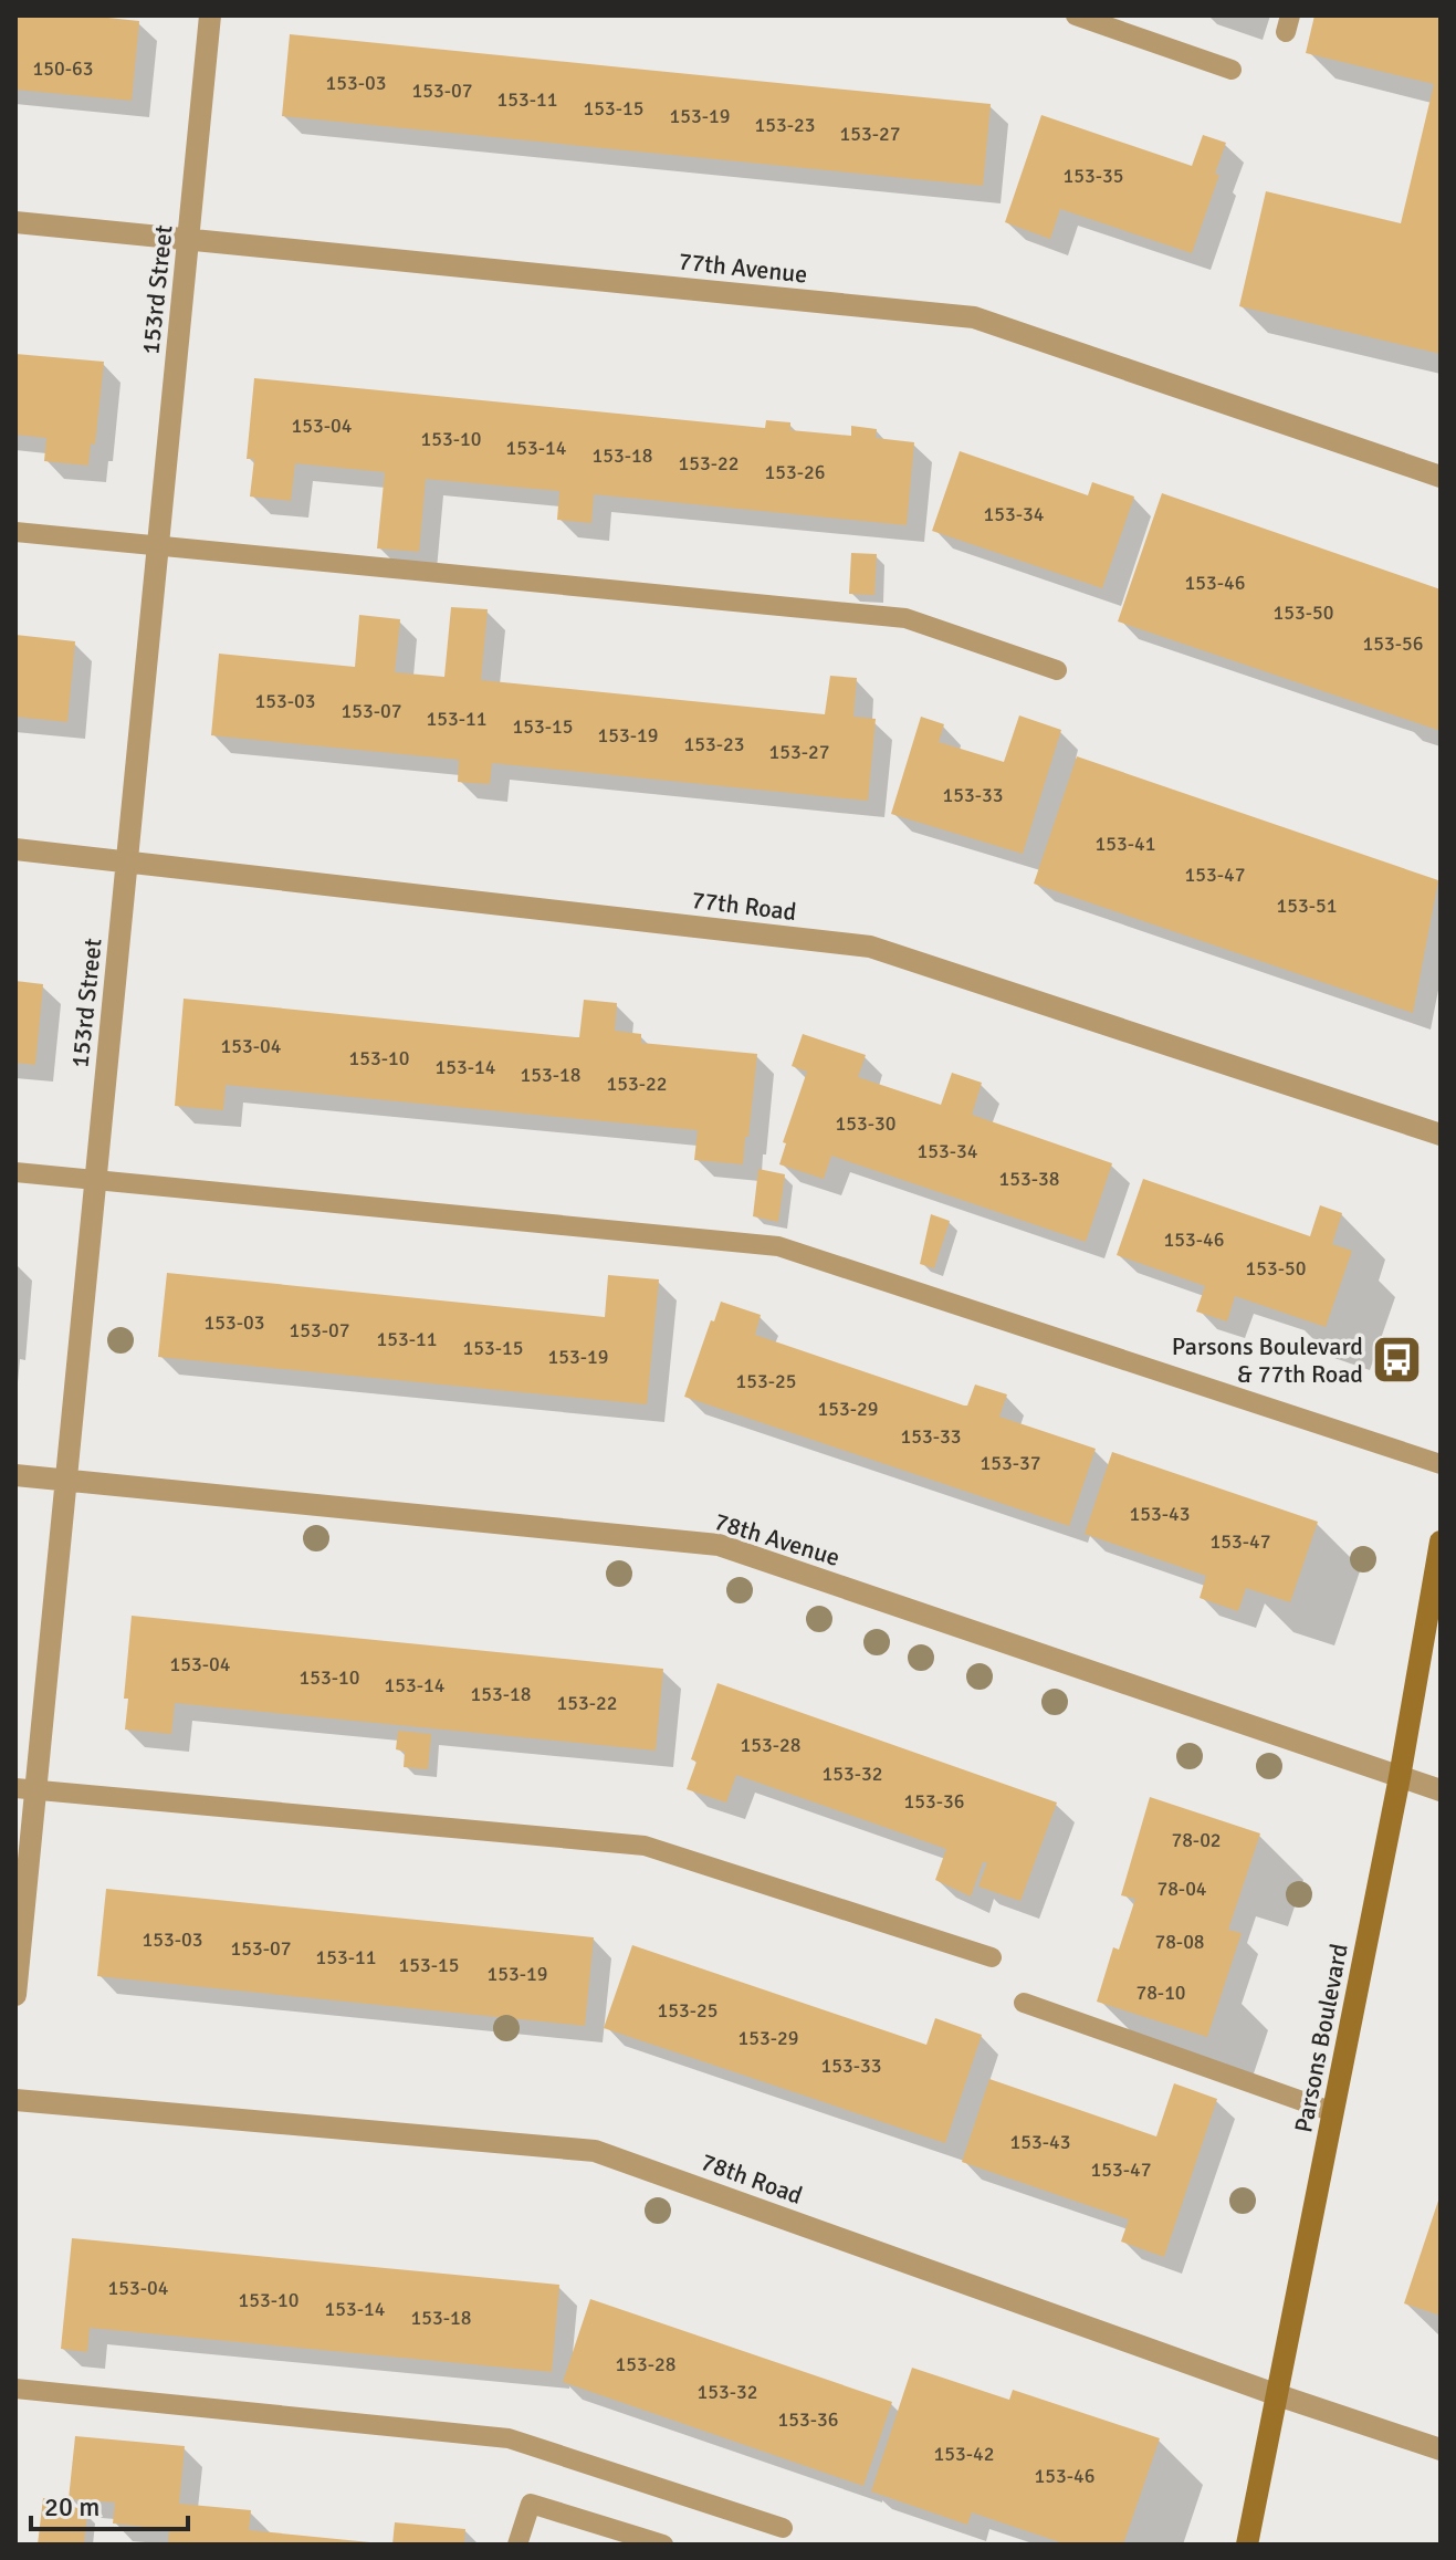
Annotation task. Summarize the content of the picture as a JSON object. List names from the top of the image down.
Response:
{
  "streets": {
    "main road": ["Parsons Boulevard"],
    "street": [
      "77th Avenue",
      "153rd Street",
      "77th Road",
      "78th Avenue",
      "78th Road"
    ]
  },
  "crossings": [
    ["77th Avenue", "153rd Street"],
    ["153rd Street", "77th Road"],
    ["153rd Street", "78th Avenue"],
    ["78th Avenue", "Parsons Boulevard"],
    ["Parsons Boulevard", "78th Road"]
  ],
  "places": {
    "bus stop": ["Parsons Boulevard & 77th Road"]
  },
  "house_numbers": [
    "150-63",
    "153-03",
    "153-07",
    "153-11",
    "153-15",
    "153-19",
    "153-23",
    "153-27",
    "153-35",
    "153-04",
    "153-10",
    "153-14",
    "153-18",
    "153-22",
    "153-26",
    "153-34",
    "153-46",
    "153-50",
    "153-56",
    "153-03",
    "153-07",
    "153-11",
    "153-15",
    "153-19",
    "153-23",
    "153-27",
    "153-33",
    "153-41",
    "153-47",
    "153-51",
    "153-04",
    "153-10",
    "153-14",
    "153-18",
    "153-22",
    "153-30",
    "153-34",
    "153-38",
    "153-46",
    "153-50",
    "153-03",
    "153-07",
    "153-11",
    "153-15",
    "153-19",
    "153-25",
    "153-29",
    "153-33",
    "153-37",
    "153-43",
    "153-47",
    "153-04",
    "153-10",
    "153-14",
    "153-18",
    "153-22",
    "153-28",
    "153-32",
    "153-36",
    "78-02",
    "78-04",
    "153-03",
    "78-08",
    "153-07",
    "153-11",
    "153-15",
    "153-19",
    "78-10",
    "153-25",
    "153-29",
    "153-33",
    "153-43",
    "153-47",
    "153-04",
    "153-10",
    "153-14",
    "153-18",
    "153-28",
    "153-32",
    "153-36",
    "153-42",
    "153-46"
  ],
  "scale_bar": "20 m"
}
